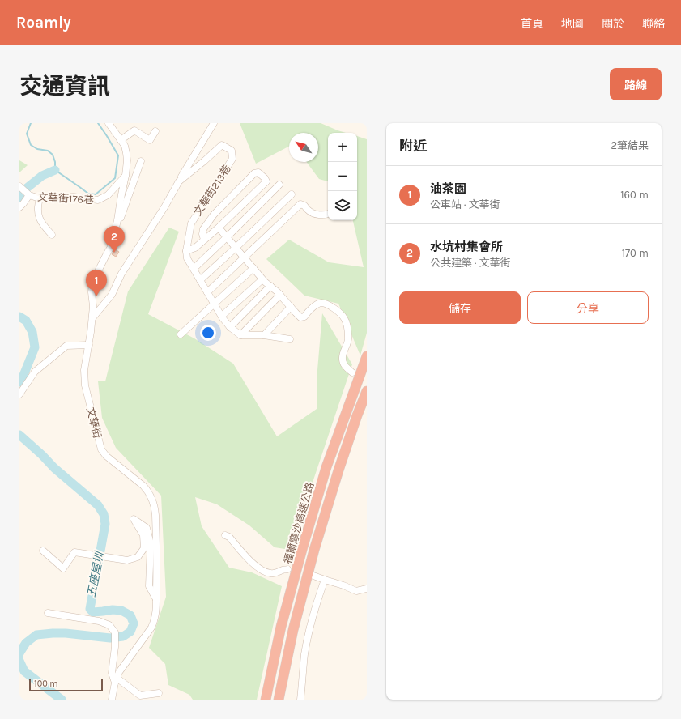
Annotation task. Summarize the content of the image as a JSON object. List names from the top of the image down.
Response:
{
  "streets": {
    "highway": ["福爾摩沙高速公路"],
    "street": ["文華街213巷", "文華街176巷", "文華街"]
  },
  "crossings": [
    ["文華街213巷", "文華街"],
    ["文華街176巷", "文華街"]
  ],
  "water": ["五座屋圳"],
  "scale_bar": "100 m",
  "north": "top left",
  "page": {
    "header": "Roamly",
    "nav": [
      "首頁",
      "地圖",
      "關於",
      "聯絡"
    ],
    "title": "交通資訊",
    "buttons": [
      "路線",
      ["儲存", "分享"]
    ],
    "heading": ["附近", "2筆結果"],
    "map_buttons": ["+", "−"],
    "list": [
      {
        "mark": "1",
        "name": "油茶園",
        "note": "公車站 · 文華街",
        "value": "160 m"
      },
      {
        "mark": "2",
        "name": "水坑村集會所",
        "note": "公共建築 · 文華街",
        "value": "170 m"
      }
    ],
    "pins": ["2", "1"],
    "scale": "100 m"
  }
}
